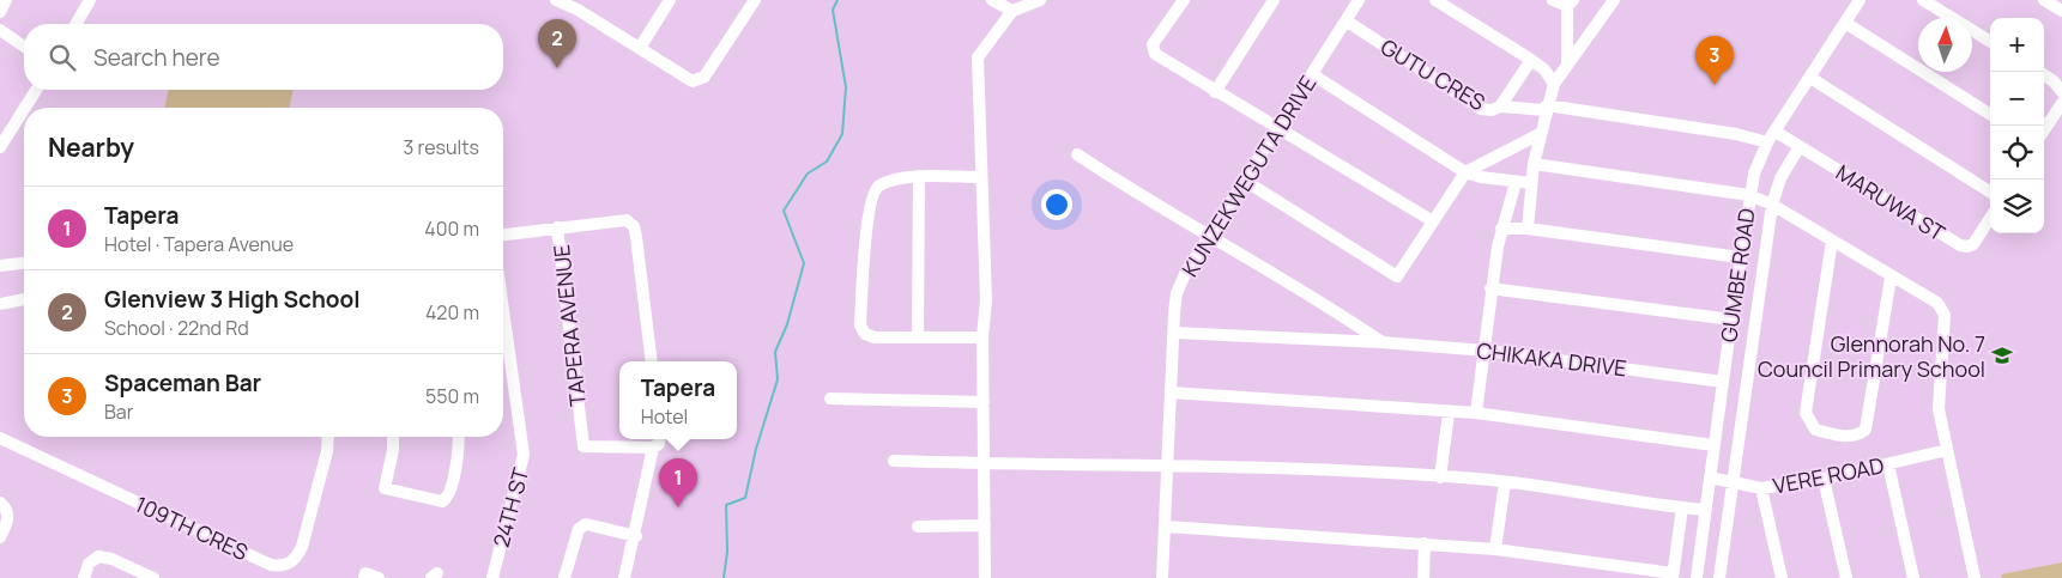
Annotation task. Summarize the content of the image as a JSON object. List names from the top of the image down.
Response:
{
  "streets": {
    "street": [
      "GUTU CRES",
      "KUNZEKWEGUTA DRIVE",
      "MARUWA ST",
      "GUMBE ROAD",
      "TAPERA AVENUE",
      "CHIKAKA DRIVE",
      "VERE ROAD",
      "24TH ST",
      "109TH CRES"
    ]
  },
  "crossings": [
    ["GUTU CRES", "KUNZEKWEGUTA DRIVE"],
    ["KUNZEKWEGUTA DRIVE", "CHIKAKA DRIVE"],
    ["MARUWA ST", "GUMBE ROAD"],
    ["GUMBE ROAD", "CHIKAKA DRIVE"],
    ["GUMBE ROAD", "VERE ROAD"]
  ],
  "places": {
    "school or university": ["Glennorah No. 7 Council Primary School"]
  },
  "north": "top",
  "page": {
    "map_buttons": ["+", "−"],
    "pins": ["2", "3", "1"],
    "search": "Search here",
    "heading": ["Nearby", "3 results"],
    "list": [
      {
        "mark": "1",
        "name": "Tapera",
        "note": "Hotel · Tapera Avenue",
        "value": "400 m"
      },
      {
        "mark": "2",
        "name": "Glenview 3 High School",
        "note": "School · 22nd Rd",
        "value": "420 m"
      },
      {
        "mark": "3",
        "name": "Spaceman Bar",
        "note": "Bar",
        "value": "550 m"
      }
    ],
    "popup": ["Tapera", "Hotel"]
  }
}
